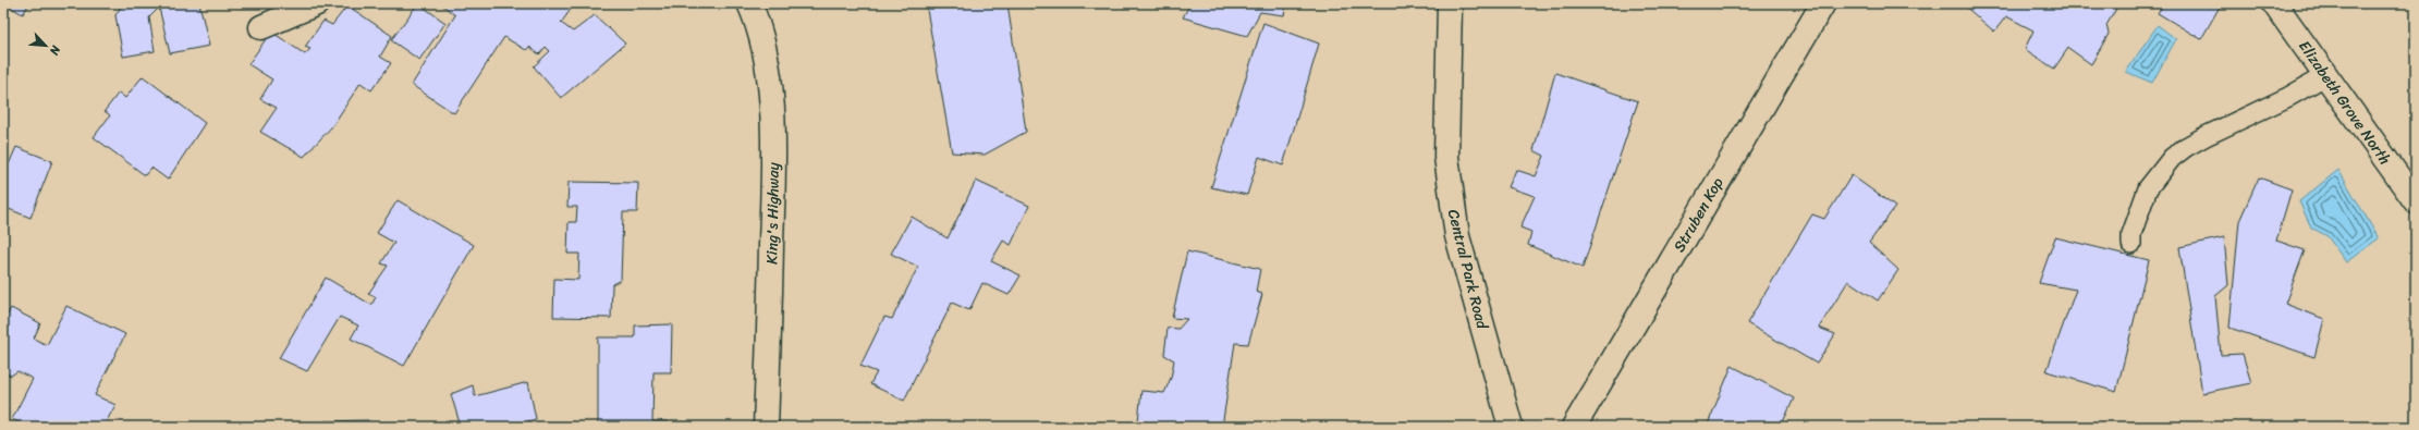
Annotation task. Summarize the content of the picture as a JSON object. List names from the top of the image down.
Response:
{
  "streets": {
    "street": [
      "Elizabeth Grove North",
      "King's Highway",
      "Struben Kop",
      "Central Park Road"
    ]
  },
  "north": "bottom right"
}
